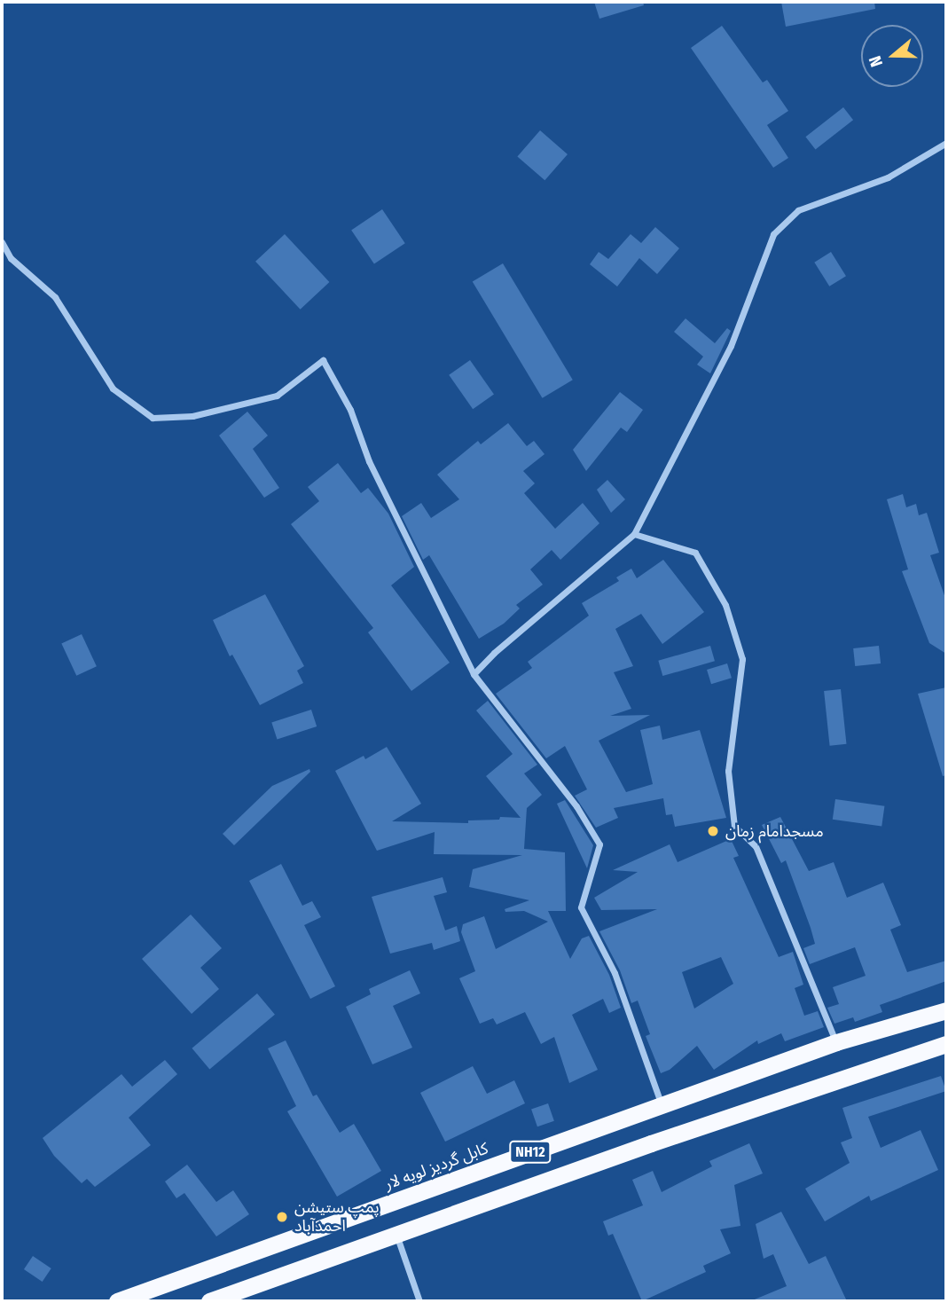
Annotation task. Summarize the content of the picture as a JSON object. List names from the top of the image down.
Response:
{
  "streets": {
    "highway": ["NH12", "کابل گردیز لویه لار"]
  },
  "places": ["مسجدامام زمان", "پمپ ستیشن احمدآباد"],
  "north": "left"
}
